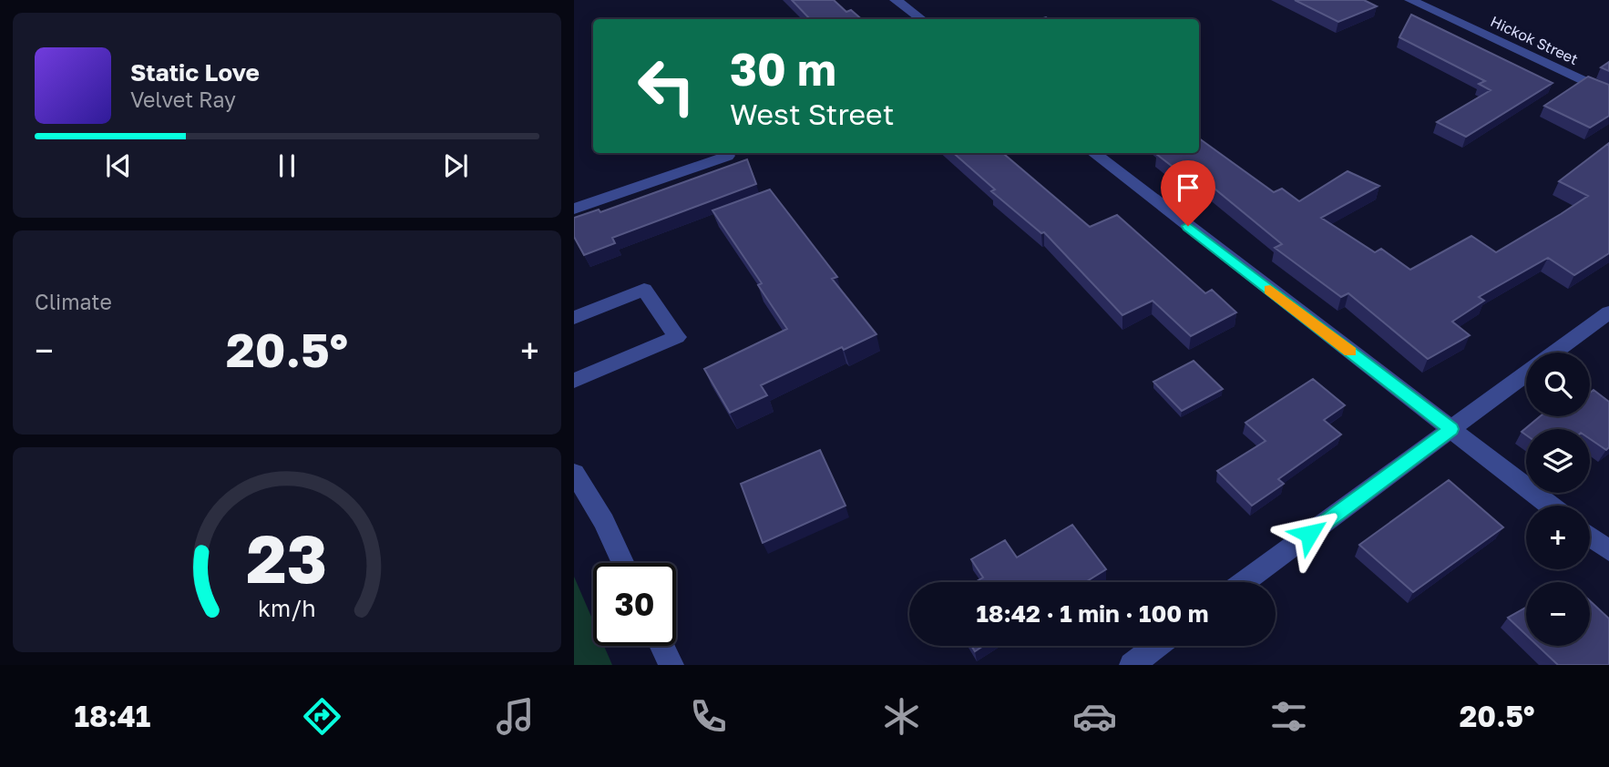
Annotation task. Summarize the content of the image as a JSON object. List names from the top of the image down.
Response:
{
  "streets": {
    "street": ["Hickok Street"]
  },
  "page": {
    "turn": ["30 m", "West Street"],
    "song": ["Static Love", "Velvet Ray"],
    "tile": "Climate",
    "heat": ["−", "20.5°", "+"],
    "map_buttons": ["+", "−"],
    "limit": "30",
    "trip": "18:42 · 1 min · 100 m",
    "tabs": ["18:41", "20.5°"],
    "gauge": ["23", "km/h"]
  }
}
